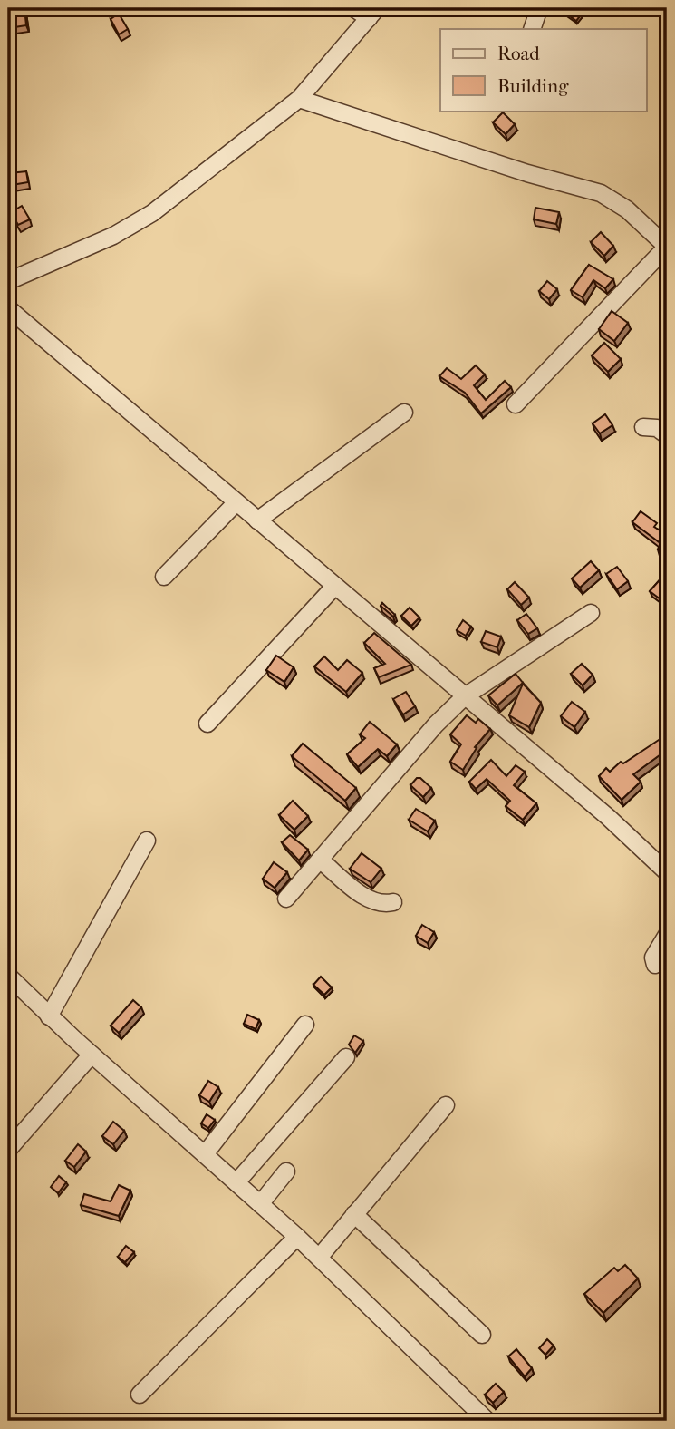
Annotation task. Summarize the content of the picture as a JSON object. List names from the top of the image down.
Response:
{
  "legend": ["Road", "Building"]
}
